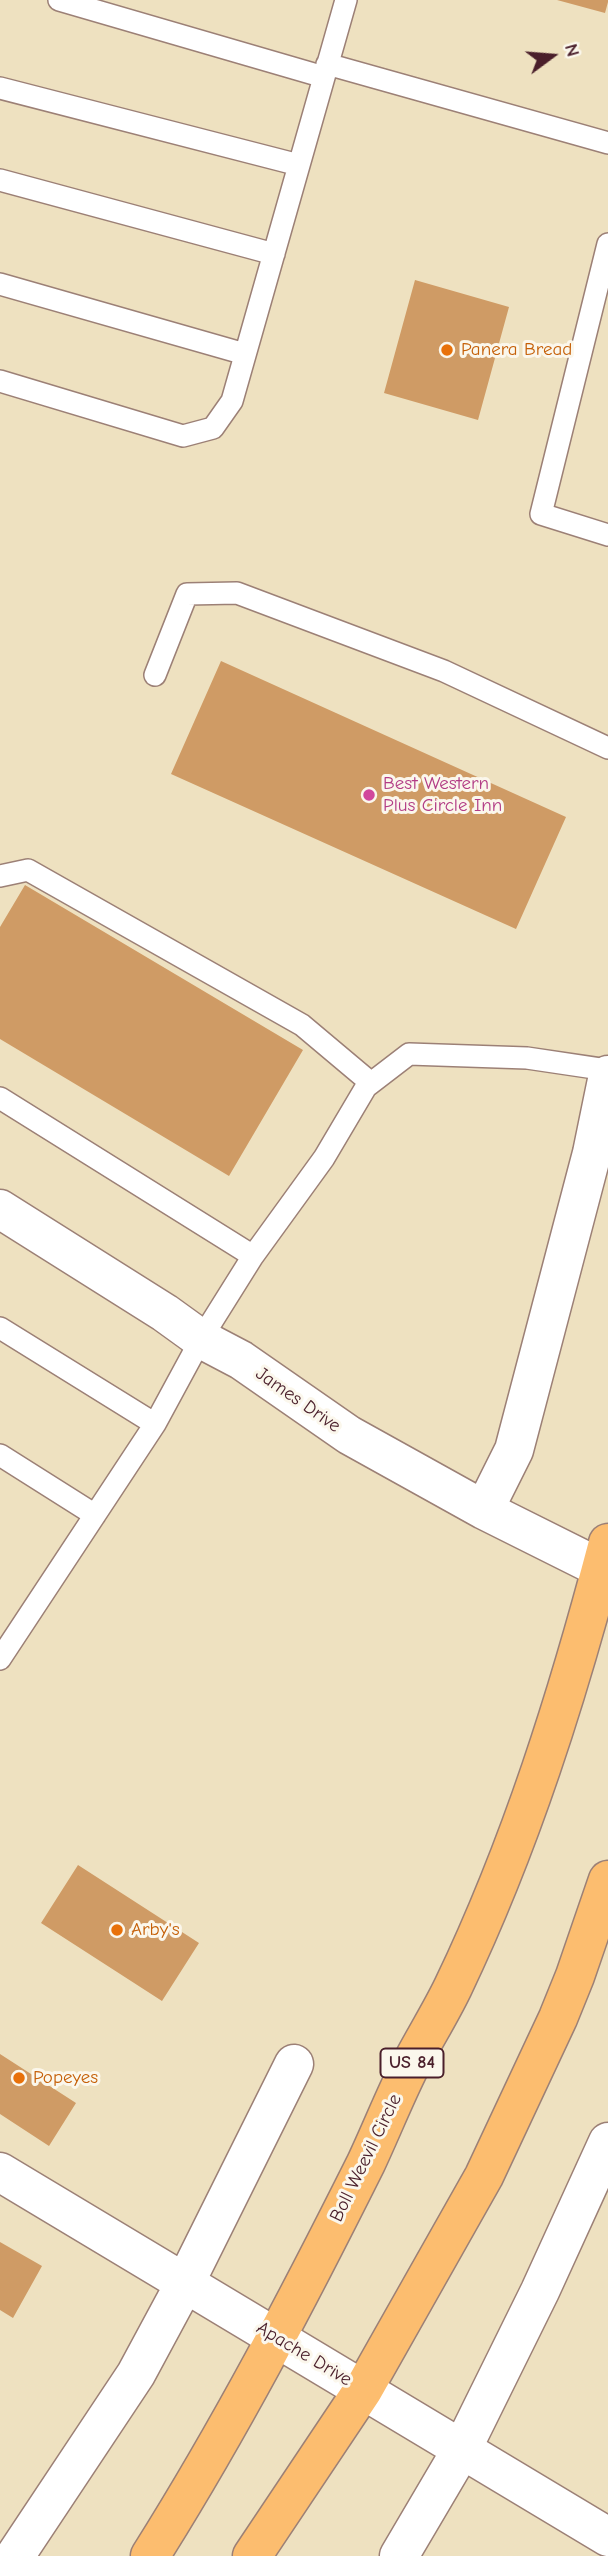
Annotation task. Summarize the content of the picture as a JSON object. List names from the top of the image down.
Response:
{
  "streets": {
    "highway": ["US 84", "Boll Weevil Circle"],
    "street": ["James Drive", "Apache Drive"]
  },
  "crossings": [
    ["James Drive", "Boll Weevil Circle"],
    ["Boll Weevil Circle", "Apache Drive"]
  ],
  "places": [
    "Panera Bread",
    "Best Western Plus Circle Inn",
    "Arby's",
    "Popeyes"
  ],
  "north": "right"
}
